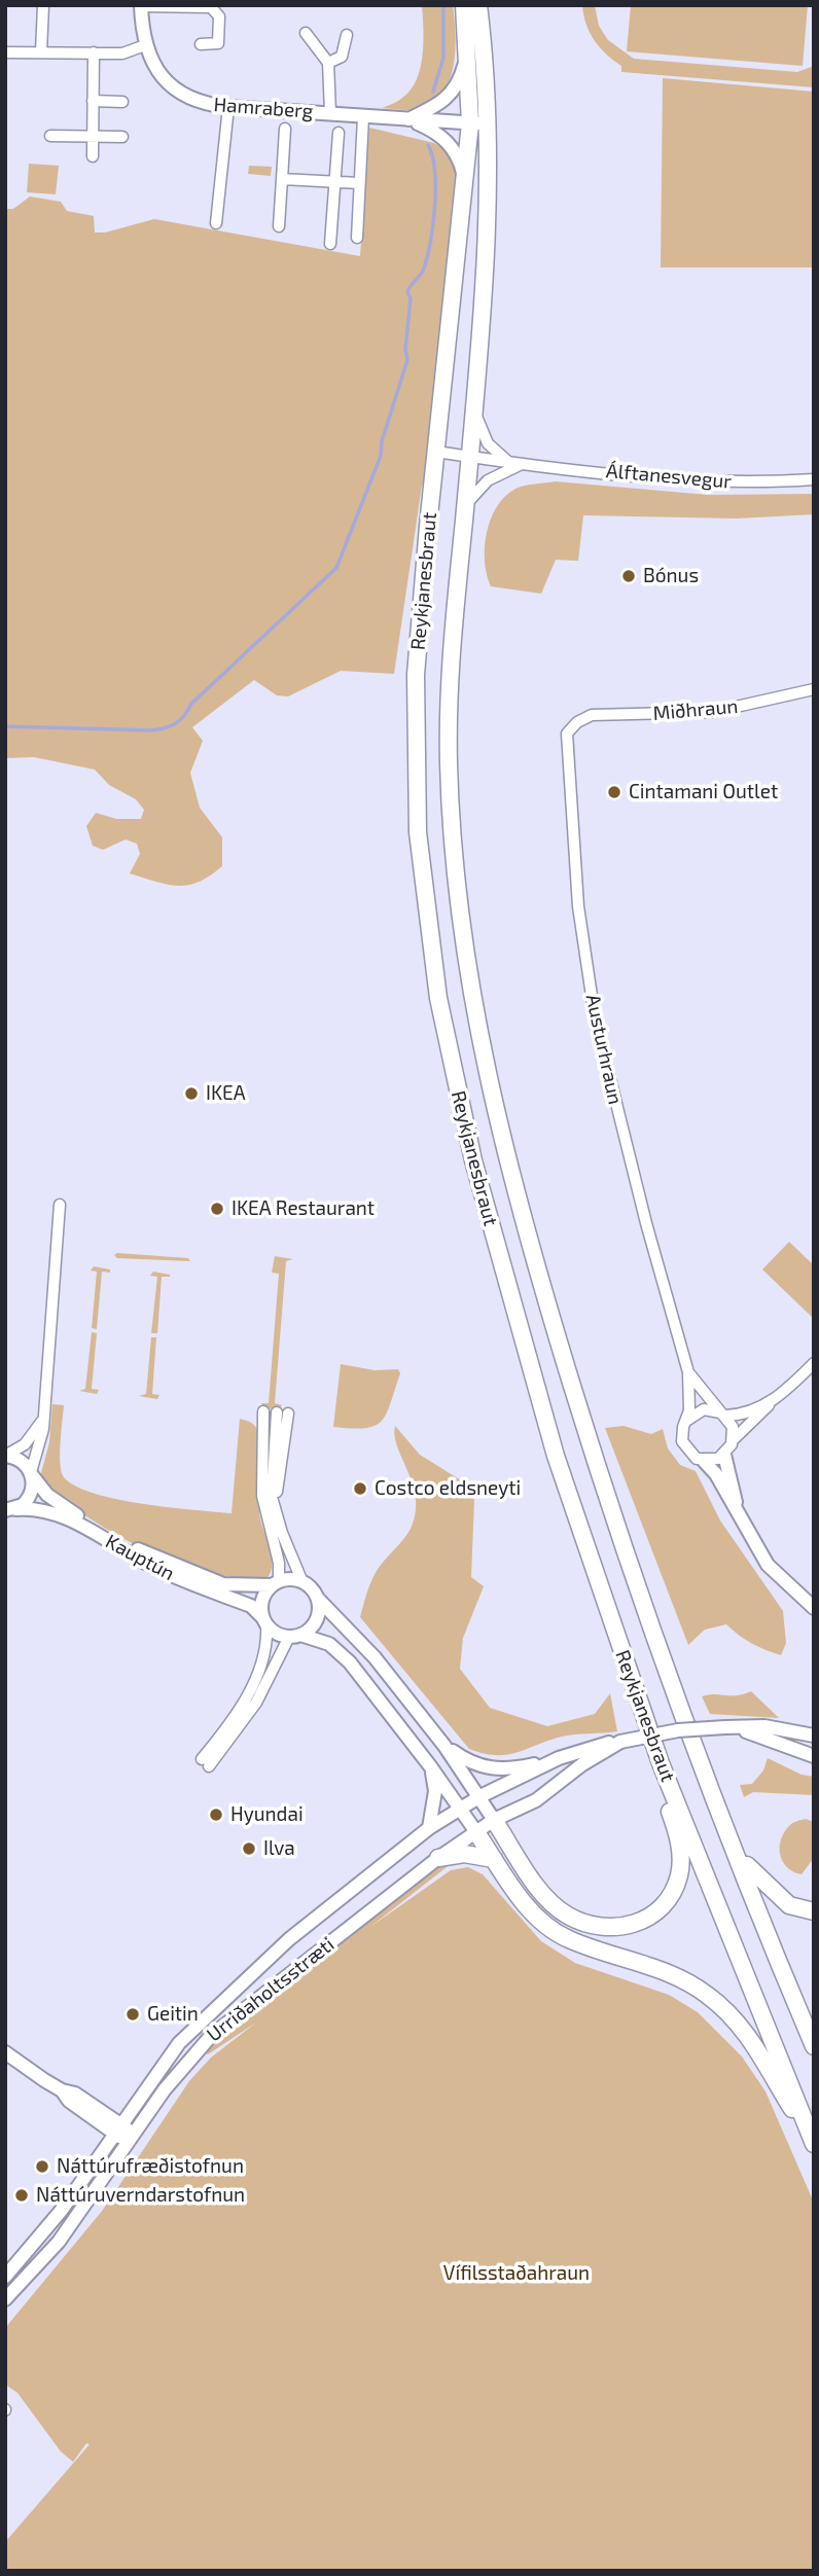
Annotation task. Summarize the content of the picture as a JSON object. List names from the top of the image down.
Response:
{
  "streets": {
    "highway": ["Reykjanesbraut"],
    "street": [
      "Hamraberg",
      "Álftanesvegur",
      "Miðhraun",
      "Austurhraun",
      "Kauptún",
      "Urriðaholtsstræti"
    ]
  },
  "crossings": [
    ["Álftanesvegur", "Reykjanesbraut"],
    ["Miðhraun", "Austurhraun"],
    ["Kauptún", "Urriðaholtsstræti"]
  ],
  "parks": ["Vífilsstaðahraun"],
  "places": [
    "Bónus",
    "Cintamani Outlet",
    "IKEA",
    "IKEA Restaurant",
    "Costco eldsneyti",
    "Hyundai",
    "Ilva",
    "Geitin",
    "Náttúrufræðistofnun",
    "Náttúruverndarstofnun"
  ]
}
